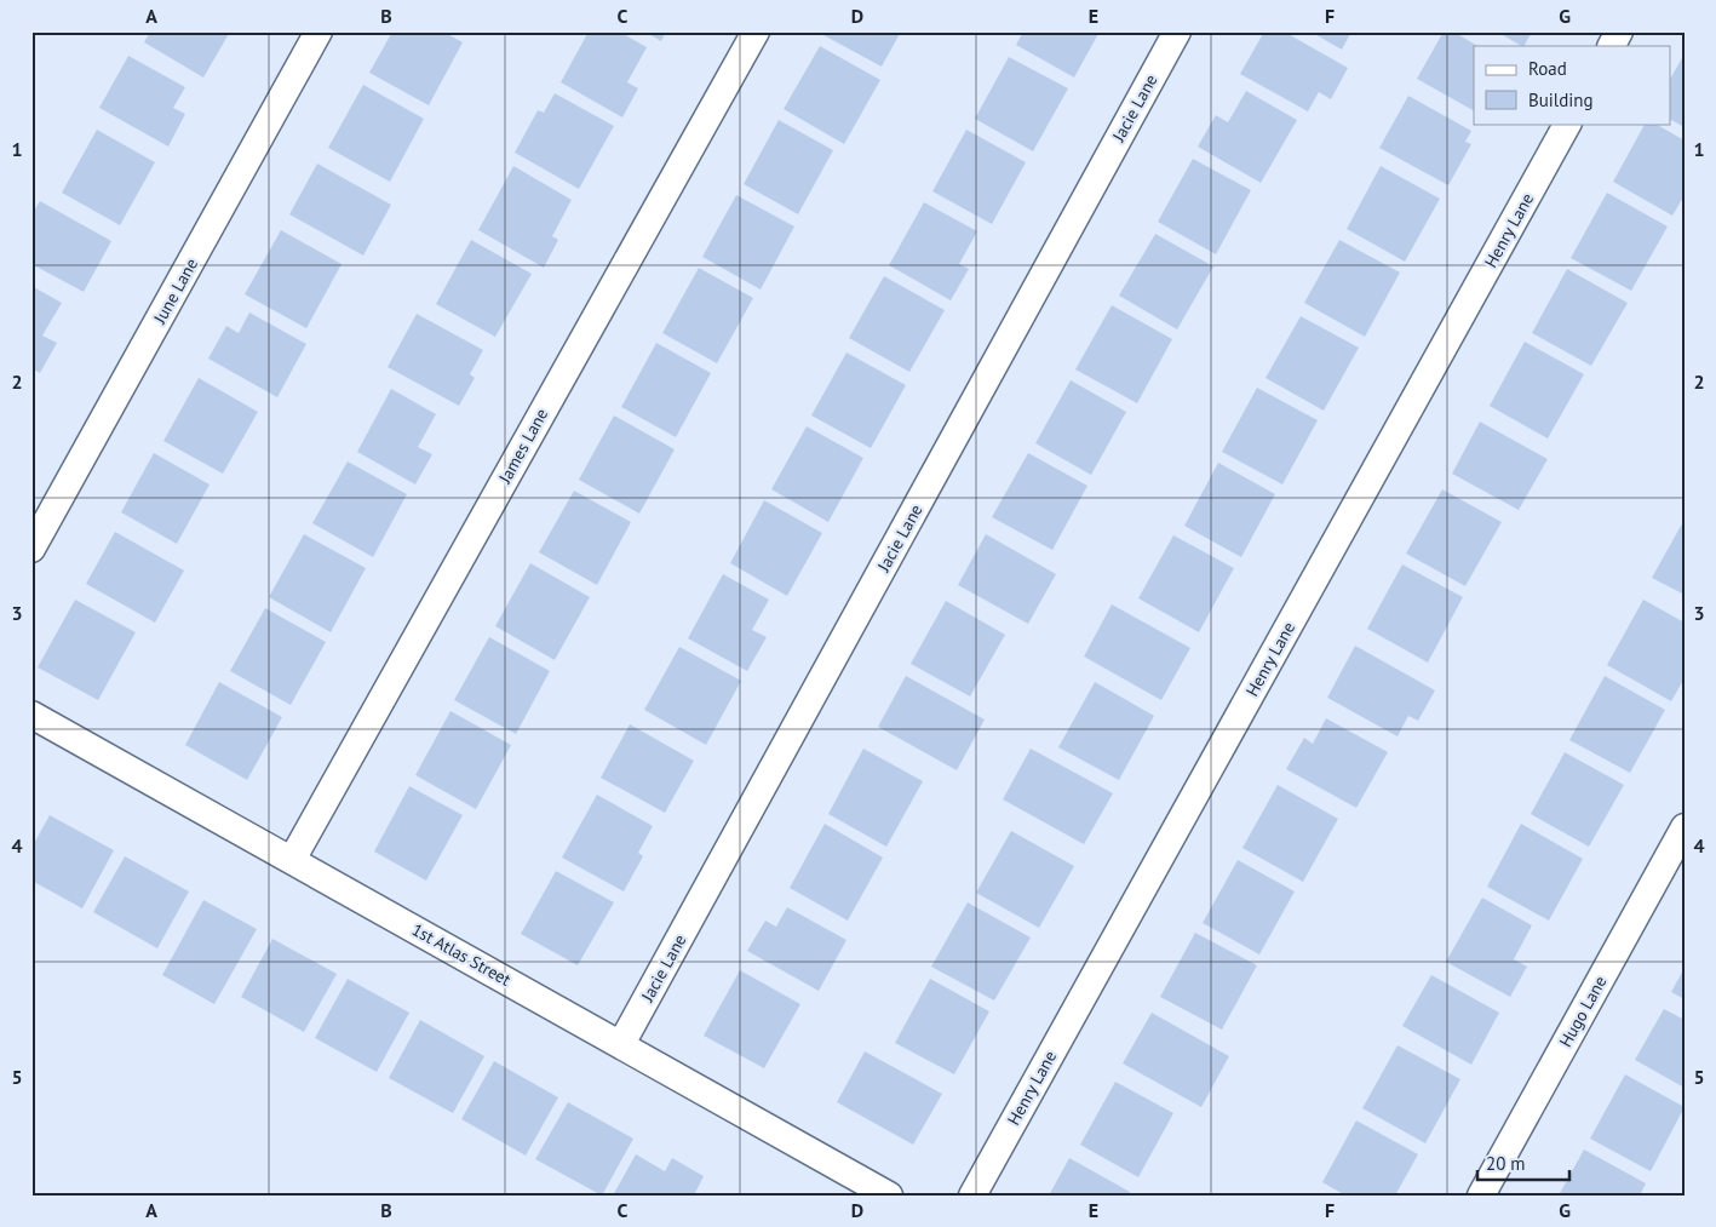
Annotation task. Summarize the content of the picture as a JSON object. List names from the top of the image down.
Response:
{
  "streets": {
    "street": [
      "Jacie Lane",
      "Henry Lane",
      "June Lane",
      "James Lane",
      "1st Atlas Street",
      "Hugo Lane"
    ]
  },
  "crossings": [
    ["Jacie Lane", "1st Atlas Street"],
    ["James Lane", "1st Atlas Street"]
  ],
  "legend": ["Road", "Building"],
  "scale_bar": "20 m",
  "grid": {
    "columns": [
      "A",
      "B",
      "C",
      "D",
      "E",
      "F",
      "G"
    ],
    "rows": [
      "1",
      "2",
      "3",
      "4",
      "5"
    ]
  }
}
